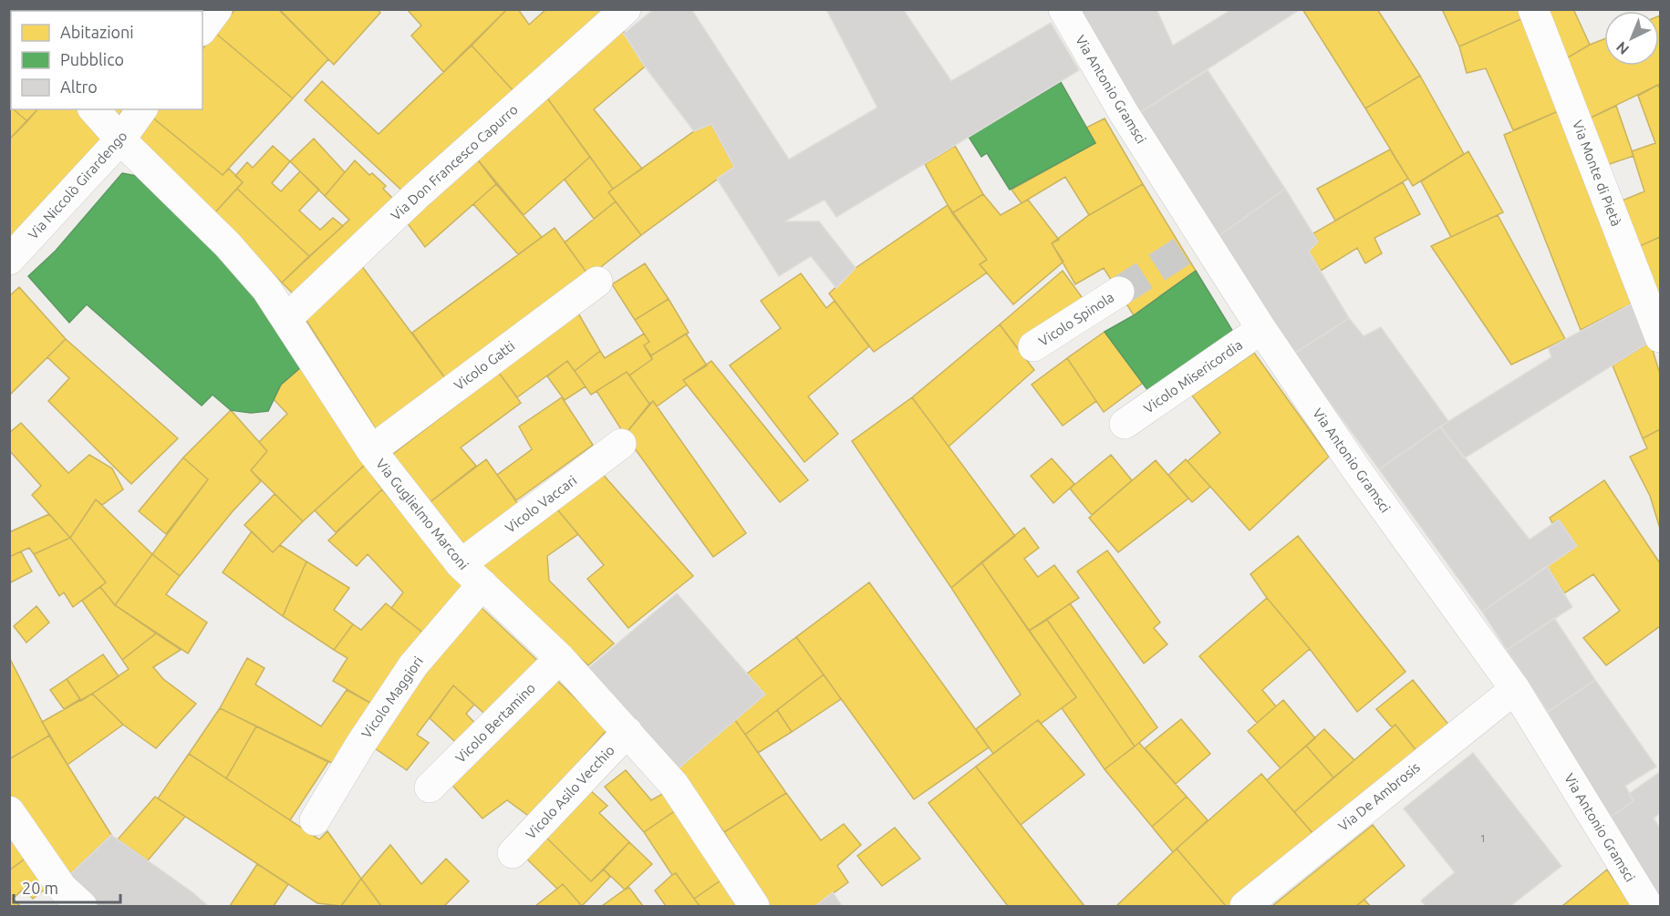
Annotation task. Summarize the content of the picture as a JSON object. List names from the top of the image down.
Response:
{
  "streets": {
    "street": [
      "Via Antonio Gramsci",
      "Via Don Francesco Capurro",
      "Via Monte di Pietà",
      "Via Niccolò Girardengo",
      "Vicolo Spinola",
      "Vicolo Gatti",
      "Vicolo Misericordia",
      "Vicolo Vaccari",
      "Via Guglielmo Marconi",
      "Vicolo Maggiori",
      "Vicolo Bertamino",
      "Vicolo Asilo Vecchio",
      "Via De Ambrosis"
    ]
  },
  "crossings": [
    ["Via Antonio Gramsci", "Vicolo Misericordia"],
    ["Via Antonio Gramsci", "Via De Ambrosis"],
    ["Via Don Francesco Capurro", "Via Guglielmo Marconi"],
    ["Via Niccolò Girardengo", "Via Guglielmo Marconi"],
    ["Vicolo Gatti", "Via Guglielmo Marconi"],
    ["Vicolo Vaccari", "Via Guglielmo Marconi"],
    ["Via Guglielmo Marconi", "Vicolo Maggiori"],
    ["Via Guglielmo Marconi", "Vicolo Bertamino"],
    ["Via Guglielmo Marconi", "Vicolo Asilo Vecchio"]
  ],
  "house_numbers": ["1"],
  "legend": ["Abitazioni", "Pubblico", "Altro"],
  "scale_bar": "20 m",
  "north": "bottom left"
}
